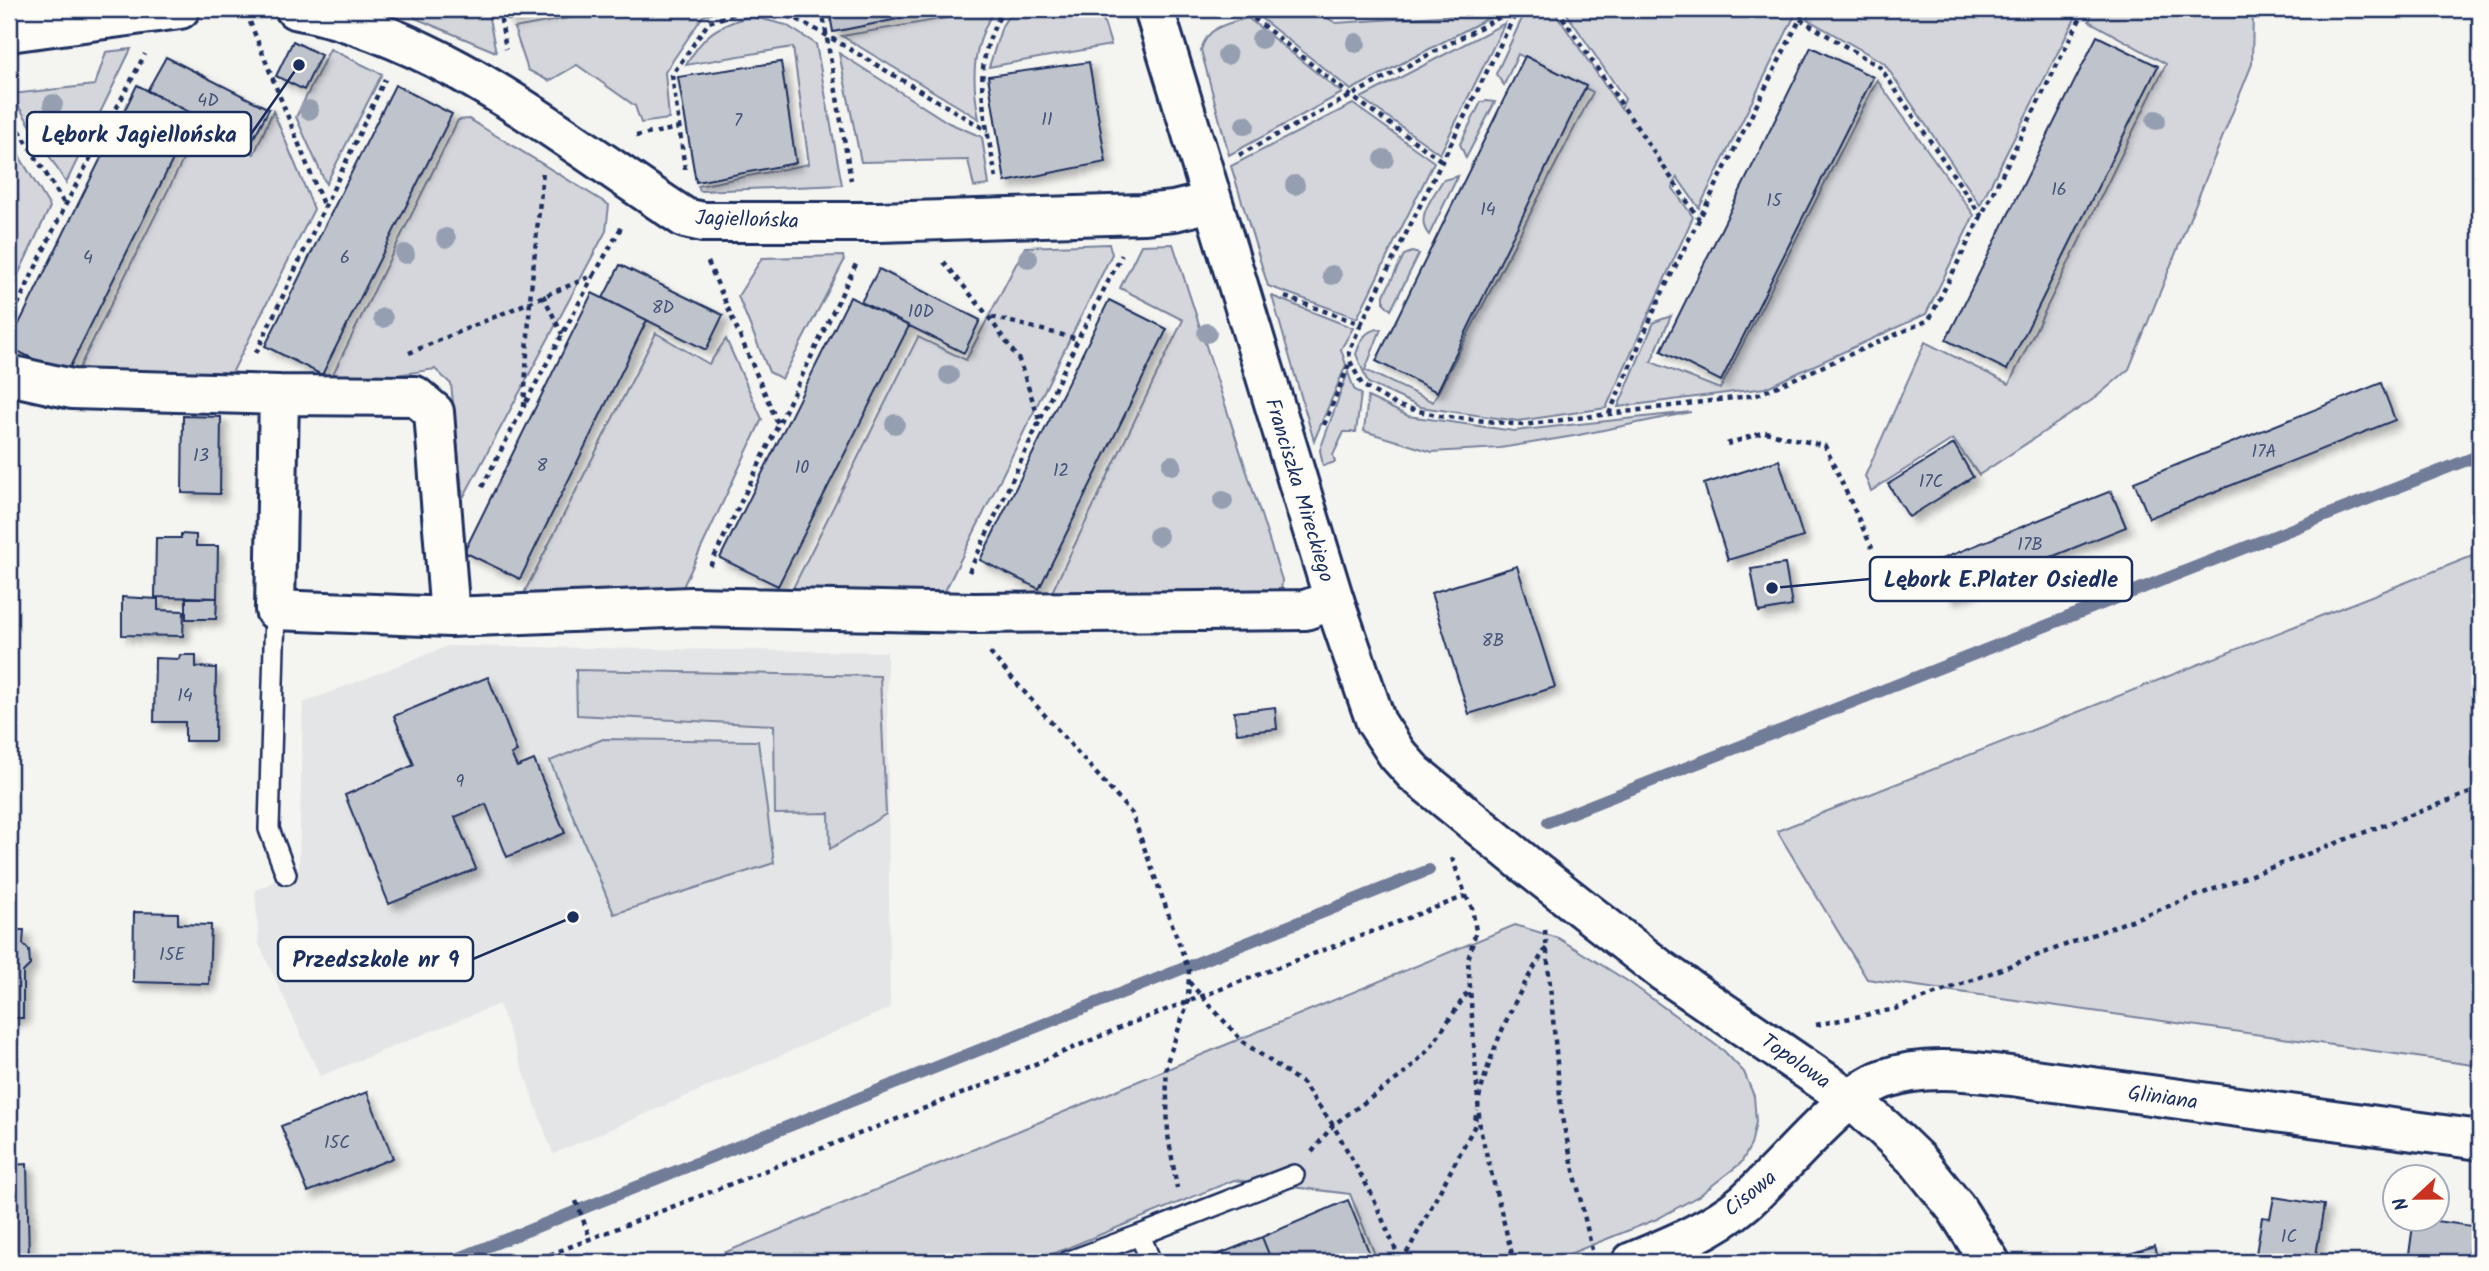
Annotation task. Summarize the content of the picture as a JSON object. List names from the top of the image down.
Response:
{
  "streets": {
    "street": [
      "Jagiellońska",
      "Franciszka Mireckiego",
      "Topolowa",
      "Gliniana",
      "Cisowa"
    ]
  },
  "crossings": [
    ["Jagiellońska", "Franciszka Mireckiego"],
    ["Franciszka Mireckiego", "Topolowa"],
    ["Topolowa", "Gliniana"],
    ["Topolowa", "Cisowa"],
    ["Gliniana", "Cisowa"]
  ],
  "places": ["Lębork Jagiellońska", "Lębork E.Plater Osiedle", "Przedszkole nr 9"],
  "house_numbers": [
    "4D",
    "11",
    "7",
    "16",
    "15",
    "14",
    "4",
    "6",
    "8D",
    "10D",
    "17A",
    "13",
    "8",
    "10",
    "12",
    "17C",
    "17B",
    "8B",
    "14",
    "9",
    "15E",
    "15C",
    "1C"
  ],
  "north": "left"
}
